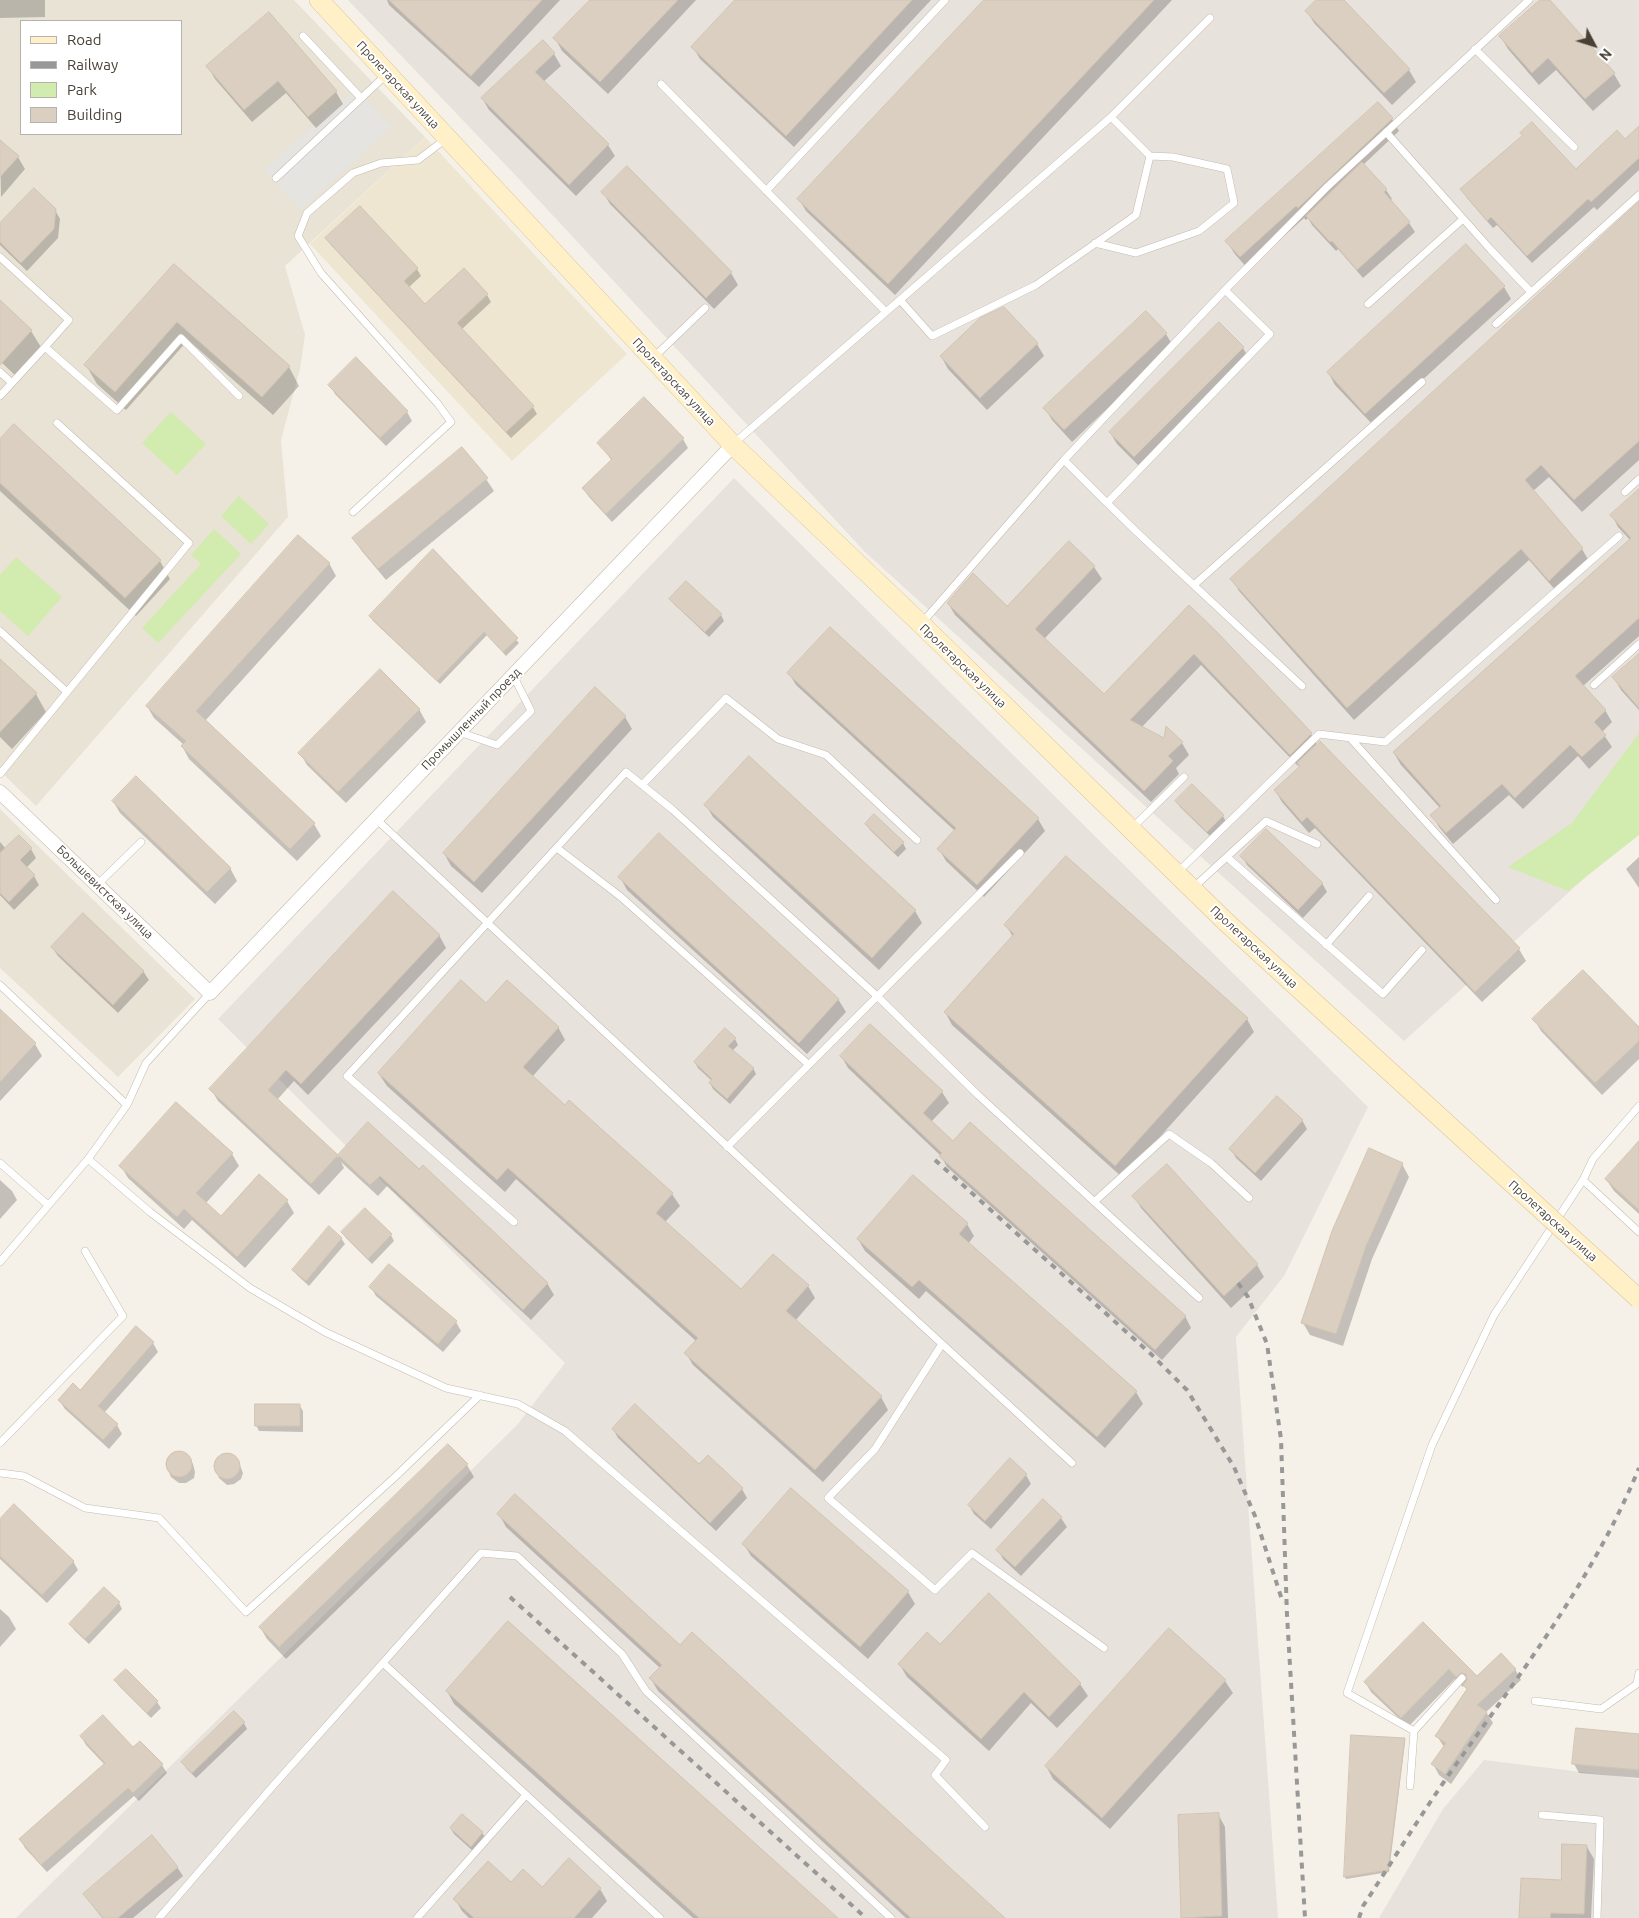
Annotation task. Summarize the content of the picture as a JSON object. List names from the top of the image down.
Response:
{
  "streets": {
    "street": ["Пролетарская улица", "Промышленный проезд", "Большевистская улица"]
  },
  "crossings": [
    ["Пролетарская улица", "Промышленный проезд"],
    ["Промышленный проезд", "Большевистская улица"]
  ],
  "legend": [
    "Road",
    "Railway",
    "Park",
    "Building"
  ],
  "north": "bottom right"
}
